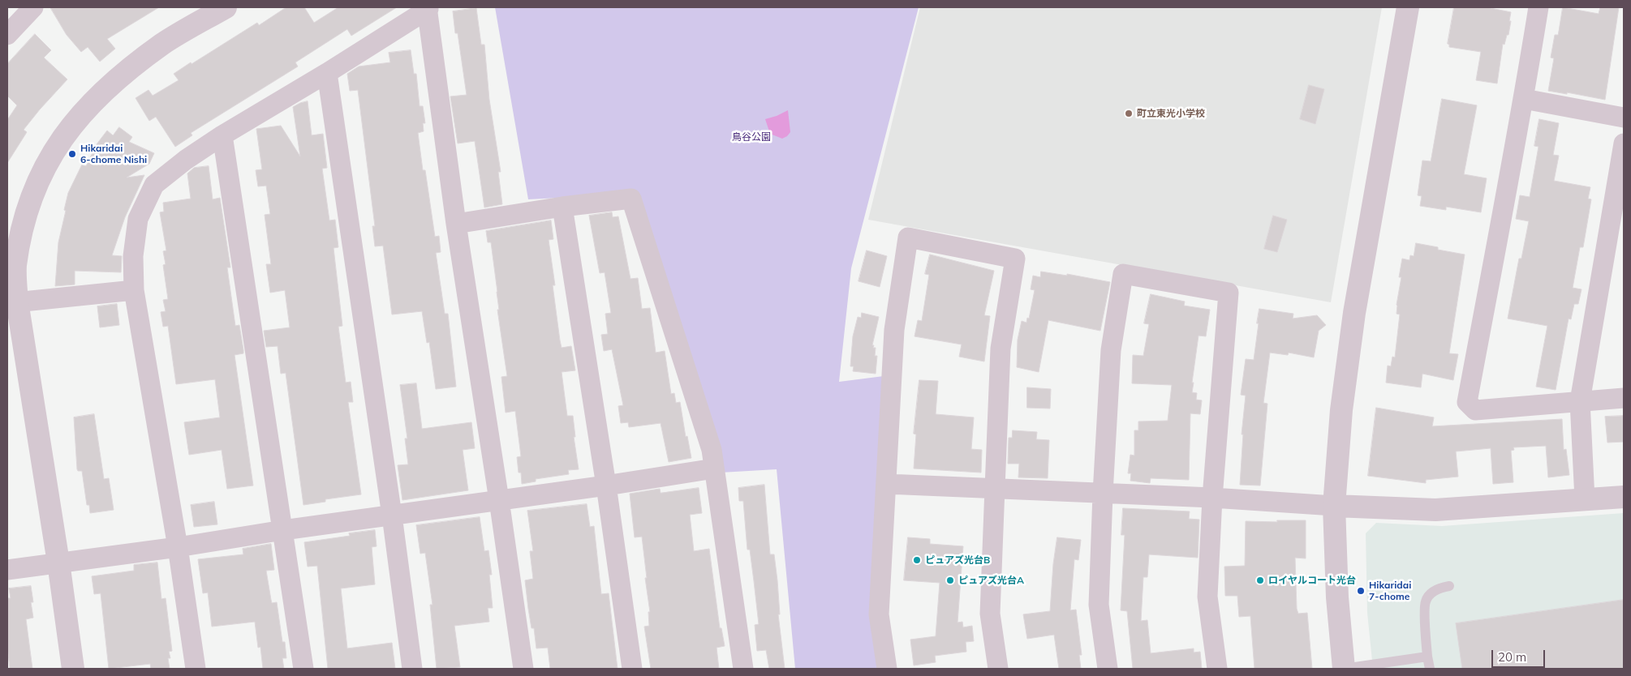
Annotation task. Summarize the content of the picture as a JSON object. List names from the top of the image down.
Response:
{
  "parks": ["鳥谷公園"],
  "places": [
    "町立東光小学校",
    "Hikaridai 6-chome Nishi",
    "ピュアズ光台B",
    "ピュアズ光台A",
    "ロイヤルコート光台",
    "Hikaridai 7-chome"
  ],
  "scale_bar": "20 m"
}
